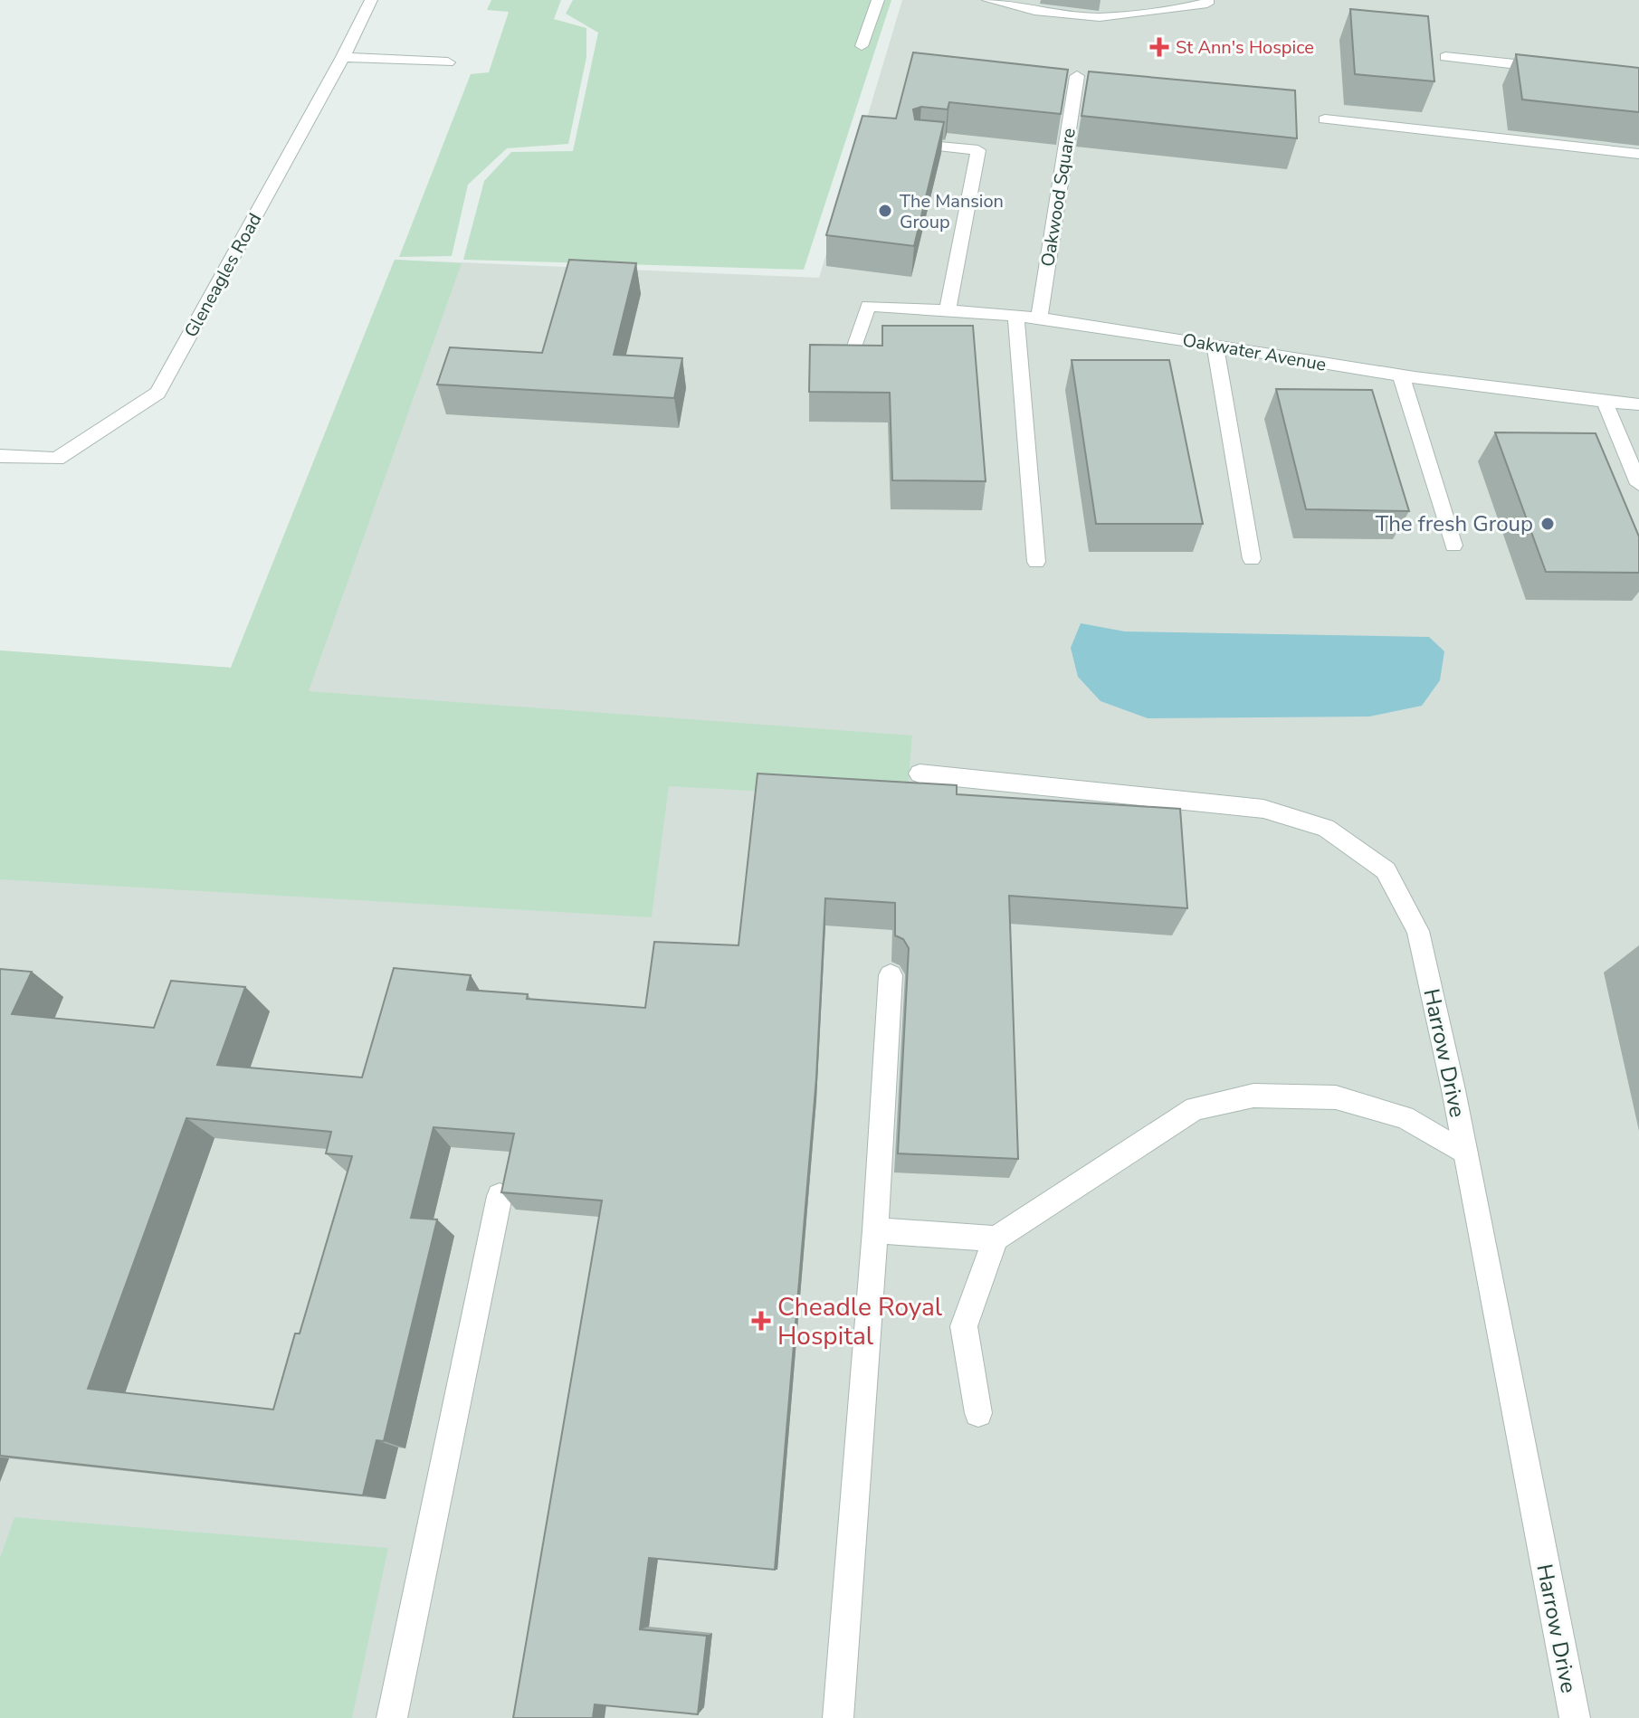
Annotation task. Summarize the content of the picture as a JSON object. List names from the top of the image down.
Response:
{
  "streets": {
    "street": [
      "Oakwood Square",
      "Gleneagles Road",
      "Oakwater Avenue",
      "Harrow Drive"
    ]
  },
  "crossings": [
    ["Oakwood Square", "Oakwater Avenue"]
  ],
  "places": {
    "health": ["St Ann's Hospice", "Cheadle Royal Hospital"],
    "other": ["The Mansion Group", "The fresh Group"]
  }
}
